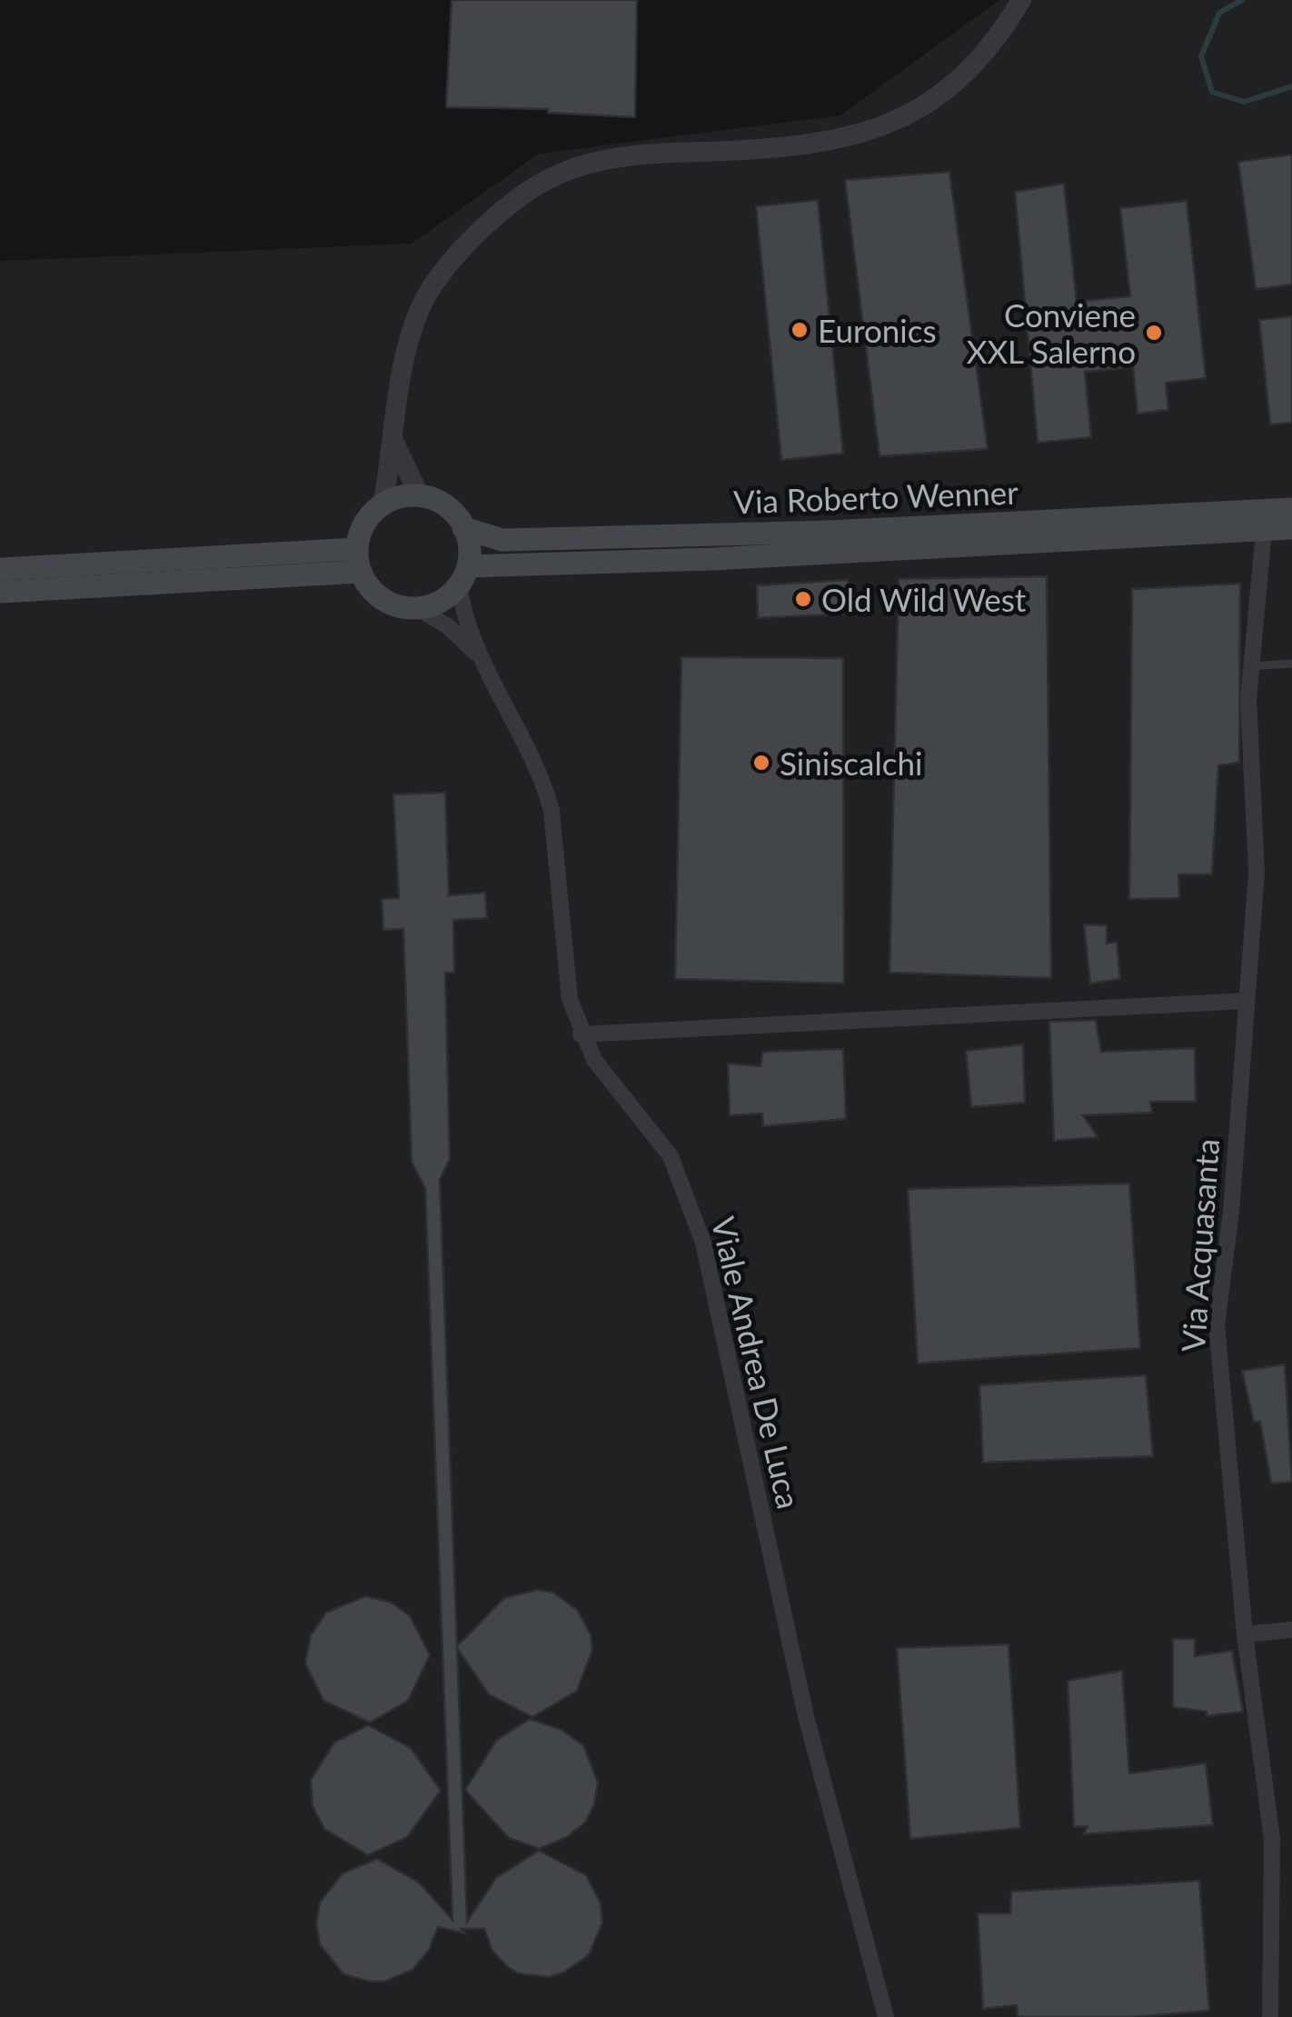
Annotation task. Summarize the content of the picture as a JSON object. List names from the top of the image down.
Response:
{
  "streets": {
    "main road": ["Via Roberto Wenner"],
    "street": ["Via Acquasanta", "Viale Andrea De Luca"]
  },
  "crossings": [
    ["Via Roberto Wenner", "Via Acquasanta"]
  ],
  "places": [
    "Euronics",
    "Conviene XXL Salerno",
    "Old Wild West",
    "Siniscalchi"
  ]
}
